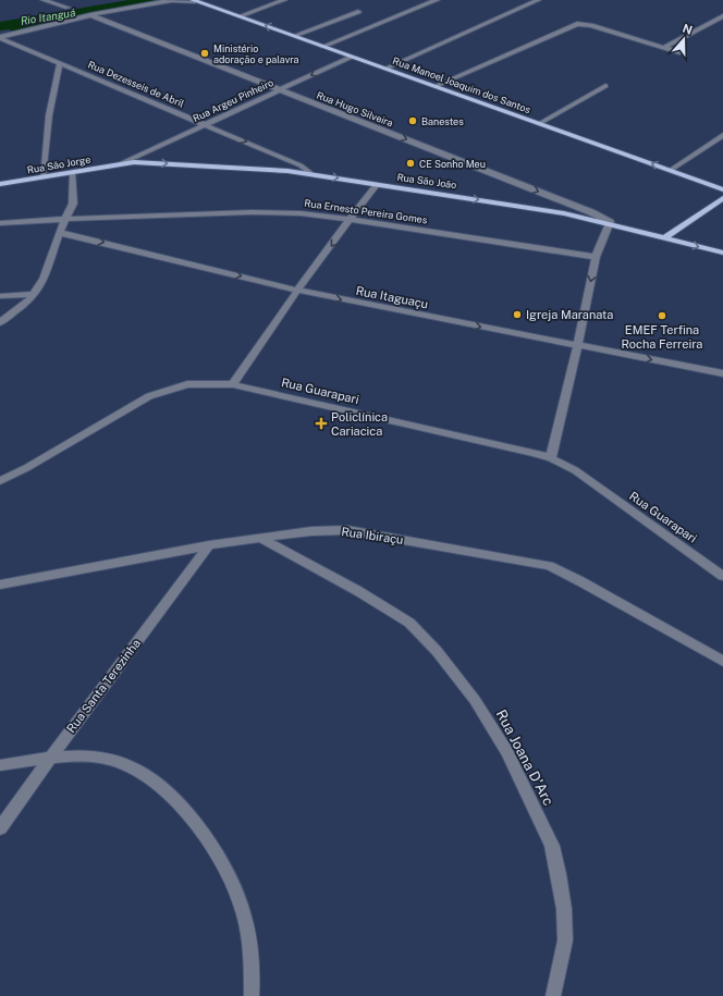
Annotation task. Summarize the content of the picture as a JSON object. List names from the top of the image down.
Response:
{
  "streets": {
    "main road": ["Rua Manoel Joaquim dos Santos", "Rua São Jorge", "Rua São João"],
    "street": [
      "Rua Dezesseis de Abril",
      "Rua Argeu Pinheiro",
      "Rua Hugo Silveira",
      "Rua Ernesto Pereira Gomes",
      "Rua Itaguaçu",
      "Rua Guarapari",
      "Rua Ibiraçu",
      "Rua Santa Terezinha",
      "Rua Joana D'Arc"
    ]
  },
  "crossings": [
    ["Rua Dezesseis de Abril", "Rua Argeu Pinheiro"],
    ["Rua Dezesseis de Abril", "Rua São João"],
    ["Rua Manoel Joaquim dos Santos", "Rua Argeu Pinheiro"],
    ["Rua Argeu Pinheiro", "Rua Hugo Silveira"],
    ["Rua Argeu Pinheiro", "Rua São Jorge"],
    ["Rua Argeu Pinheiro", "Rua São João"],
    ["Rua Hugo Silveira", "Rua São João"],
    ["Rua São Jorge", "Rua São João"],
    ["Rua Ibiraçu", "Rua Santa Terezinha"],
    ["Rua Ibiraçu", "Rua Joana D'Arc"]
  ],
  "one_way": ["Rua Hugo Silveira", "Rua São João", "Rua Itaguaçu"],
  "water": ["Rio Itanguá"],
  "places": {
    "other": [
      "Ministério adoração e palavra",
      "Banestes",
      "CE Sonho Meu",
      "Igreja Maranata",
      "EMEF Terfina Rocha Ferreira"
    ],
    "health": ["Policlínica Cariacica"]
  },
  "north": "top"
}
